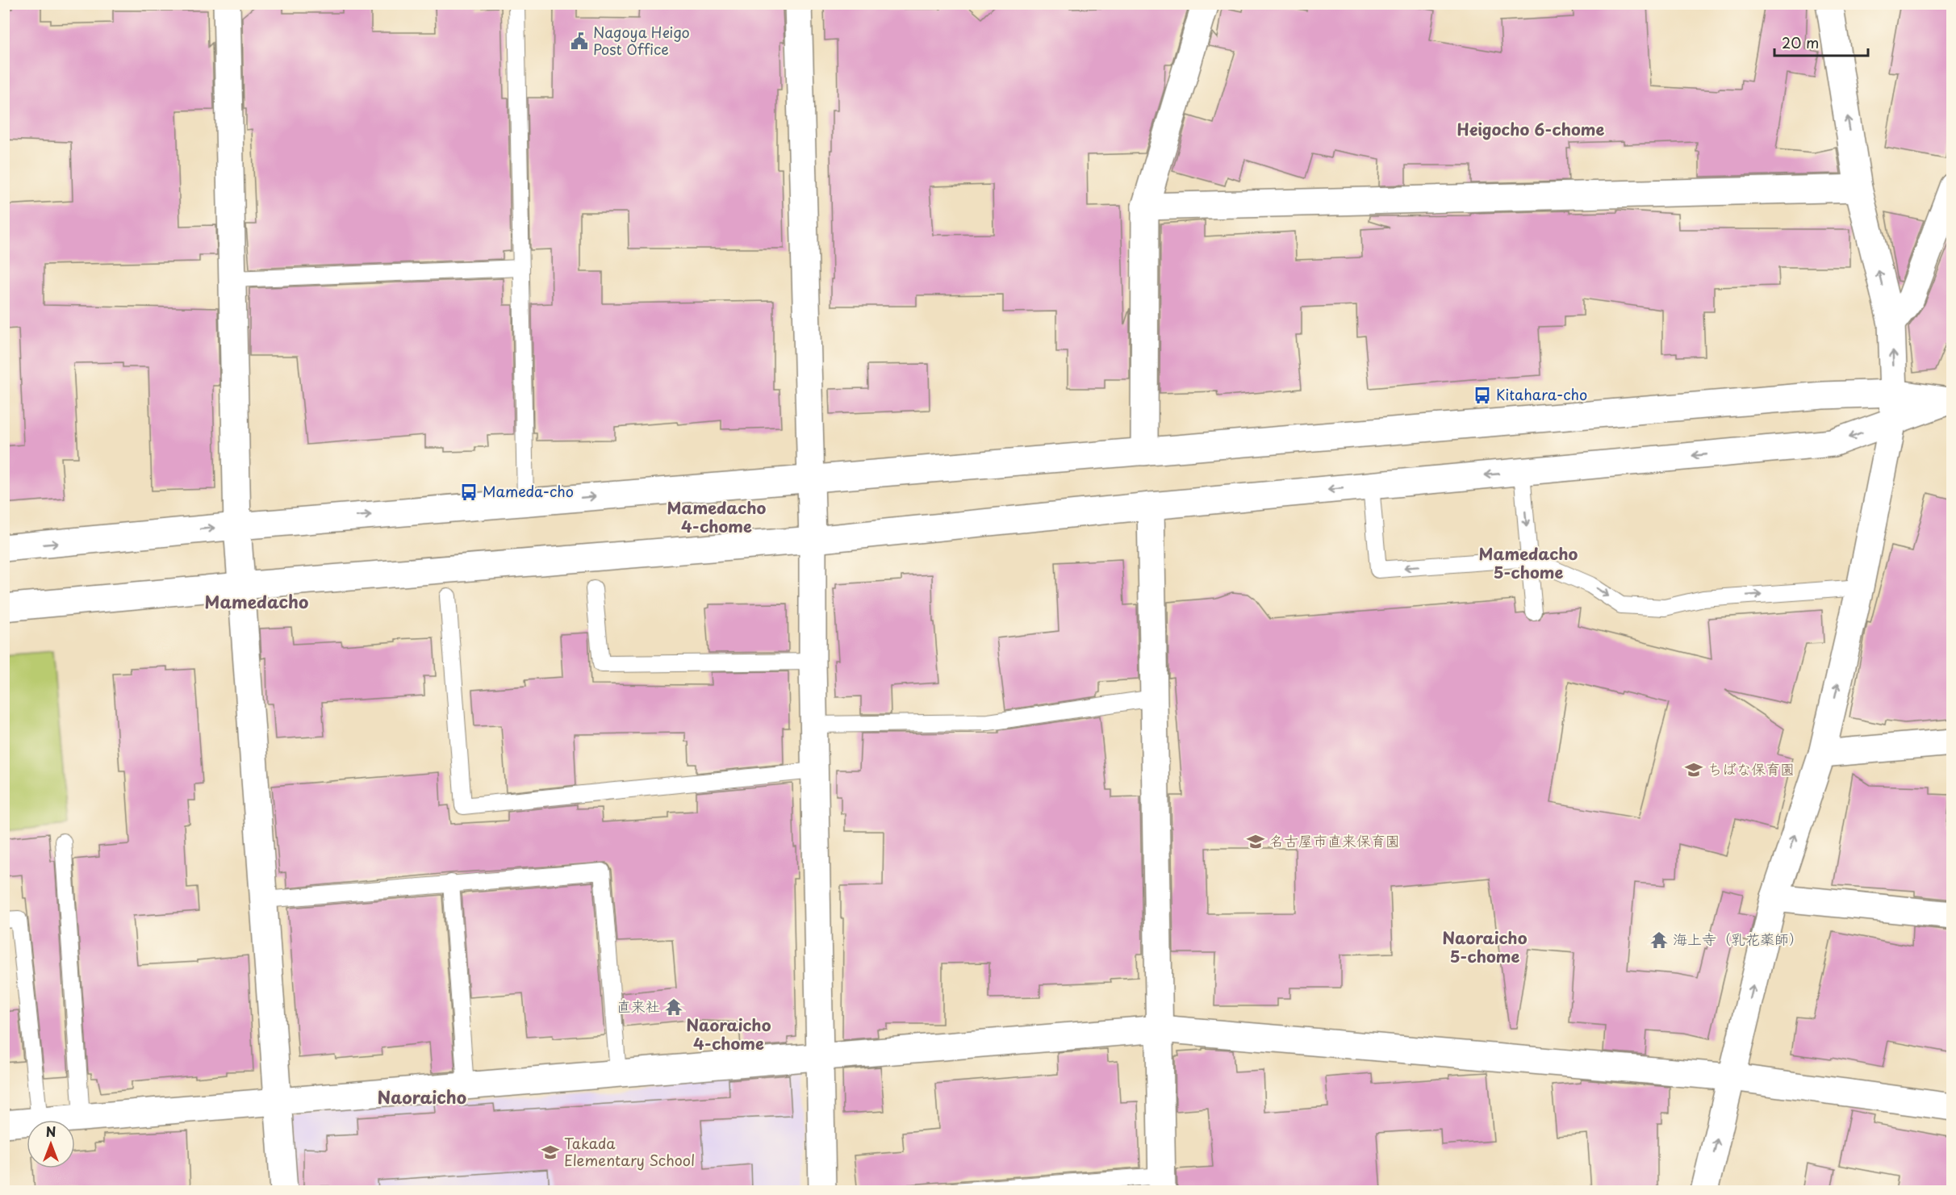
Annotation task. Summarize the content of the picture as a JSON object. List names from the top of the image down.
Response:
{
  "districts": [
    "Heigocho 6-chome",
    "Mamedacho 4-chome",
    "Mamedacho 5-chome",
    "Mamedacho",
    "Naoraicho 5-chome",
    "Naoraicho 4-chome",
    "Naoraicho"
  ],
  "places": {
    "public building": ["Nagoya Heigo Post Office"],
    "bus stop": ["Kitahara-cho", "Mameda-cho"],
    "school or university": ["ちばな保育園", "名古屋市直来保育園", "Takada Elementary School"],
    "temple": ["海上寺（乳花薬師）", "直来社"]
  },
  "scale_bar": "20 m",
  "north": "top"
}
